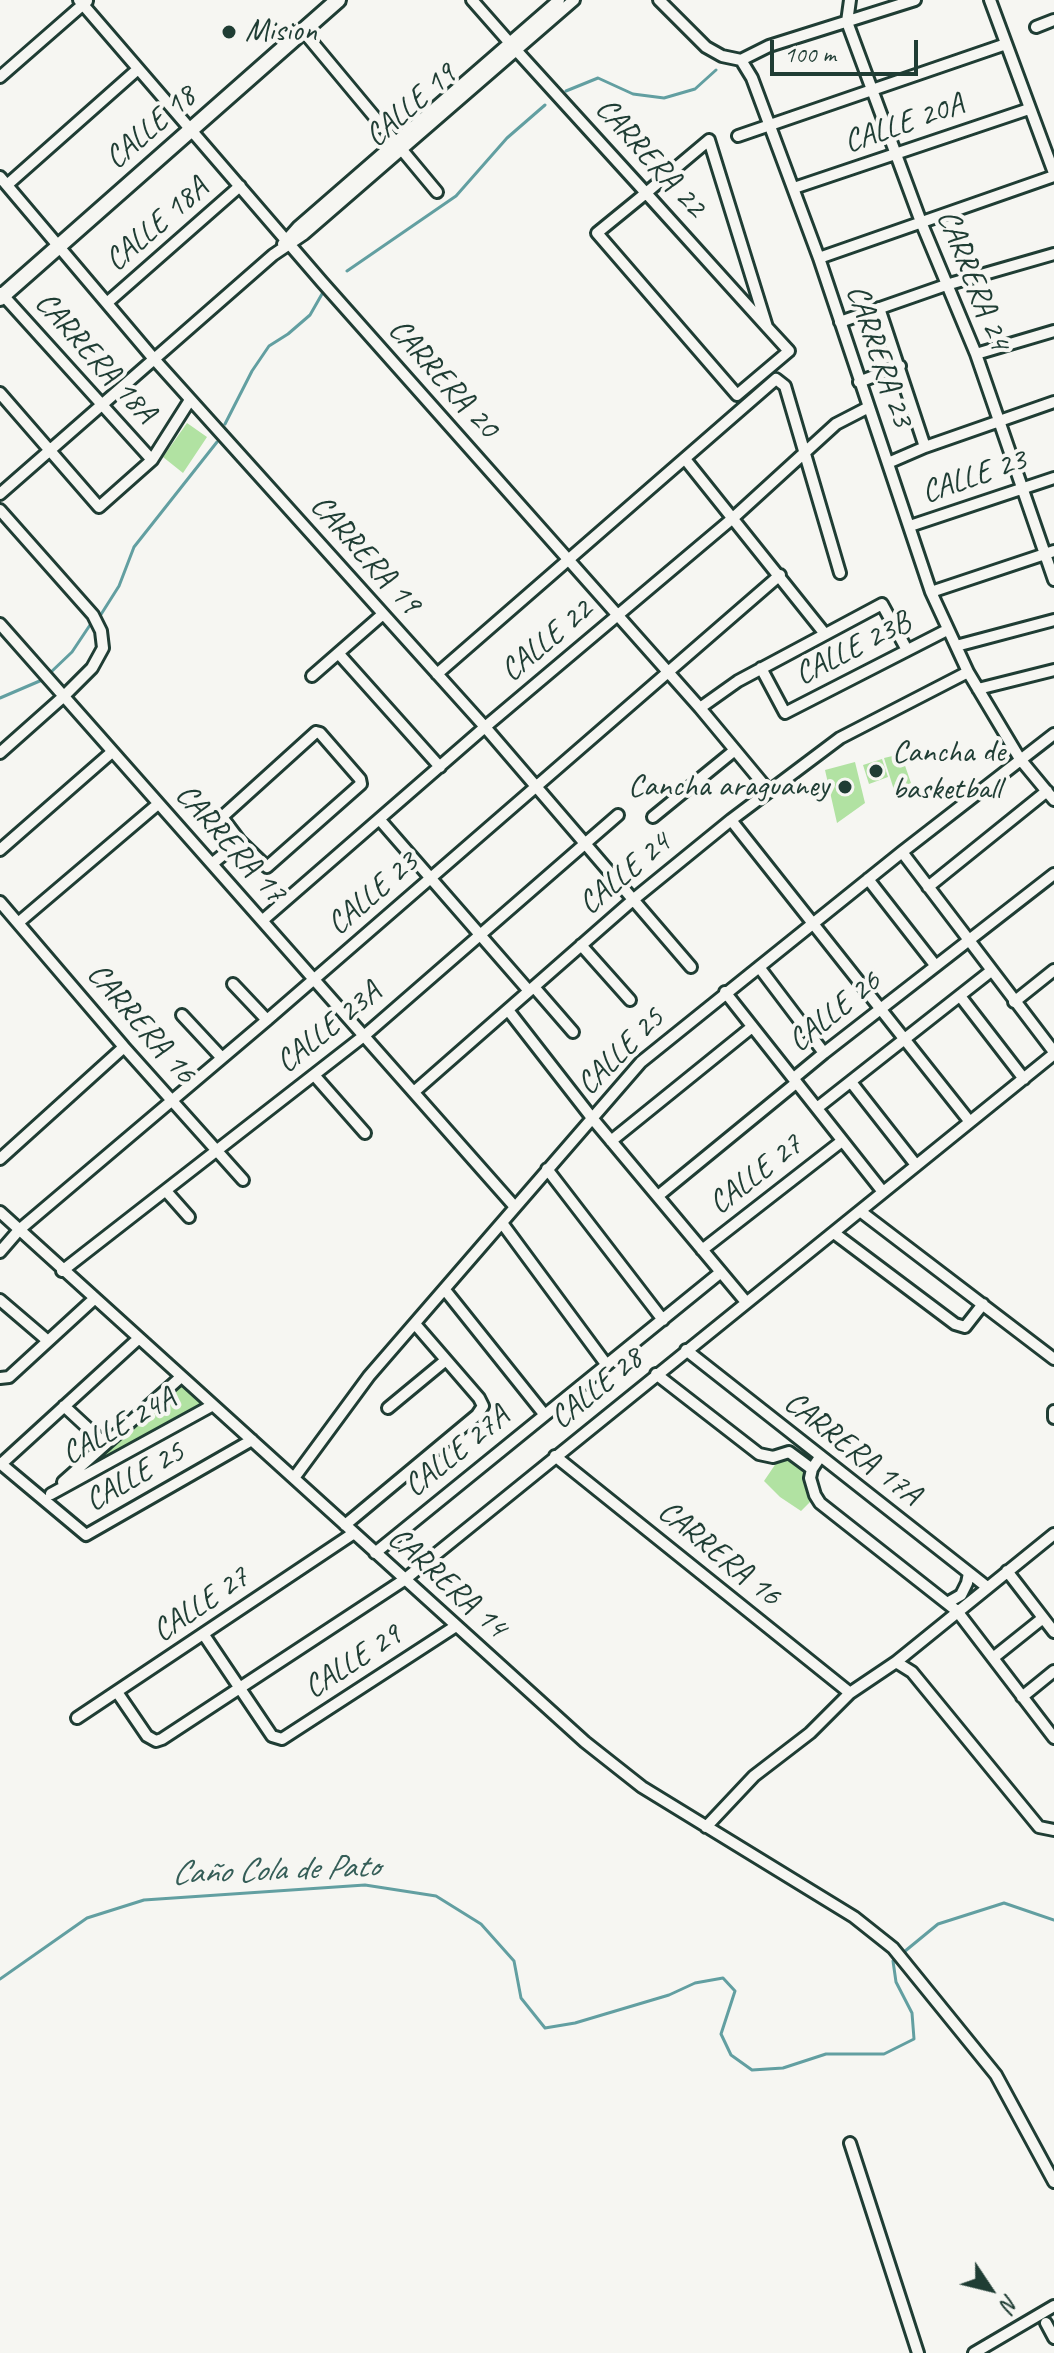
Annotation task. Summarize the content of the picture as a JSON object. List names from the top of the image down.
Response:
{
  "streets": {
    "street": [
      "CALLE 19",
      "CALLE 20A",
      "CALLE 18",
      "CARRERA 22",
      "CALLE 18A",
      "CARRERA 24",
      "CARRERA 23",
      "CARRERA 18A",
      "CARRERA 20",
      "CALLE 23",
      "CARRERA 19",
      "CALLE 22",
      "CALLE 23B",
      "CARRERA 17",
      "CALLE 24",
      "CALLE 26",
      "CARRERA 16",
      "CALLE 23A",
      "CALLE 25",
      "CALLE 27",
      "CALLE 28",
      "CALLE 24A",
      "CARRERA 17A",
      "CALLE 27A",
      "CARRERA 14",
      "CALLE 29"
    ]
  },
  "crossings": [
    ["CALLE 19", "CARRERA 22"],
    ["CALLE 19", "CARRERA 18A"],
    ["CALLE 19", "CARRERA 20"],
    ["CALLE 19", "CARRERA 19"],
    ["CALLE 20A", "CARRERA 24"],
    ["CALLE 20A", "CARRERA 23"],
    ["CALLE 18", "CARRERA 18A"],
    ["CALLE 18", "CARRERA 20"],
    ["CALLE 18", "CARRERA 19"],
    ["CALLE 18A", "CARRERA 20"],
    ["CALLE 18A", "CARRERA 19"],
    ["CARRERA 24", "CALLE 23"],
    ["CARRERA 23", "CALLE 23"],
    ["CARRERA 23", "CALLE 22"],
    ["CARRERA 23", "CALLE 23B"],
    ["CARRERA 23", "CALLE 24"],
    ["CARRERA 23", "CALLE 25"],
    ["CARRERA 20", "CALLE 23"],
    ["CARRERA 20", "CALLE 22"],
    ["CARRERA 20", "CALLE 24"],
    ["CALLE 23", "CARRERA 19"],
    ["CALLE 23", "CARRERA 17"],
    ["CALLE 23", "CARRERA 16"],
    ["CALLE 23", "CARRERA 14"],
    ["CARRERA 19", "CALLE 22"],
    ["CARRERA 19", "CALLE 24"],
    ["CARRERA 19", "CALLE 23A"],
    ["CALLE 22", "CARRERA 17"],
    ["CARRERA 17", "CALLE 24"],
    ["CARRERA 17", "CALLE 23A"],
    ["CARRERA 17", "CALLE 25"],
    ["CARRERA 16", "CALLE 23A"],
    ["CARRERA 16", "CALLE 28"],
    ["CALLE 23A", "CARRERA 14"],
    ["CALLE 25", "CALLE 24A"],
    ["CALLE 25", "CARRERA 14"],
    ["CALLE 27", "CALLE 28"],
    ["CALLE 27", "CARRERA 14"],
    ["CALLE 28", "CARRERA 17A"],
    ["CALLE 28", "CARRERA 14"],
    ["CALLE 28", "CALLE 29"],
    ["CALLE 24A", "CARRERA 14"],
    ["CALLE 27A", "CARRERA 14"],
    ["CARRERA 14", "CALLE 29"]
  ],
  "water": ["Caño Cola de Pato"],
  "places": ["Mision", "Cancha de basketball", "Cancha araguaney"],
  "scale_bar": "100 m",
  "north": "bottom right"
}
